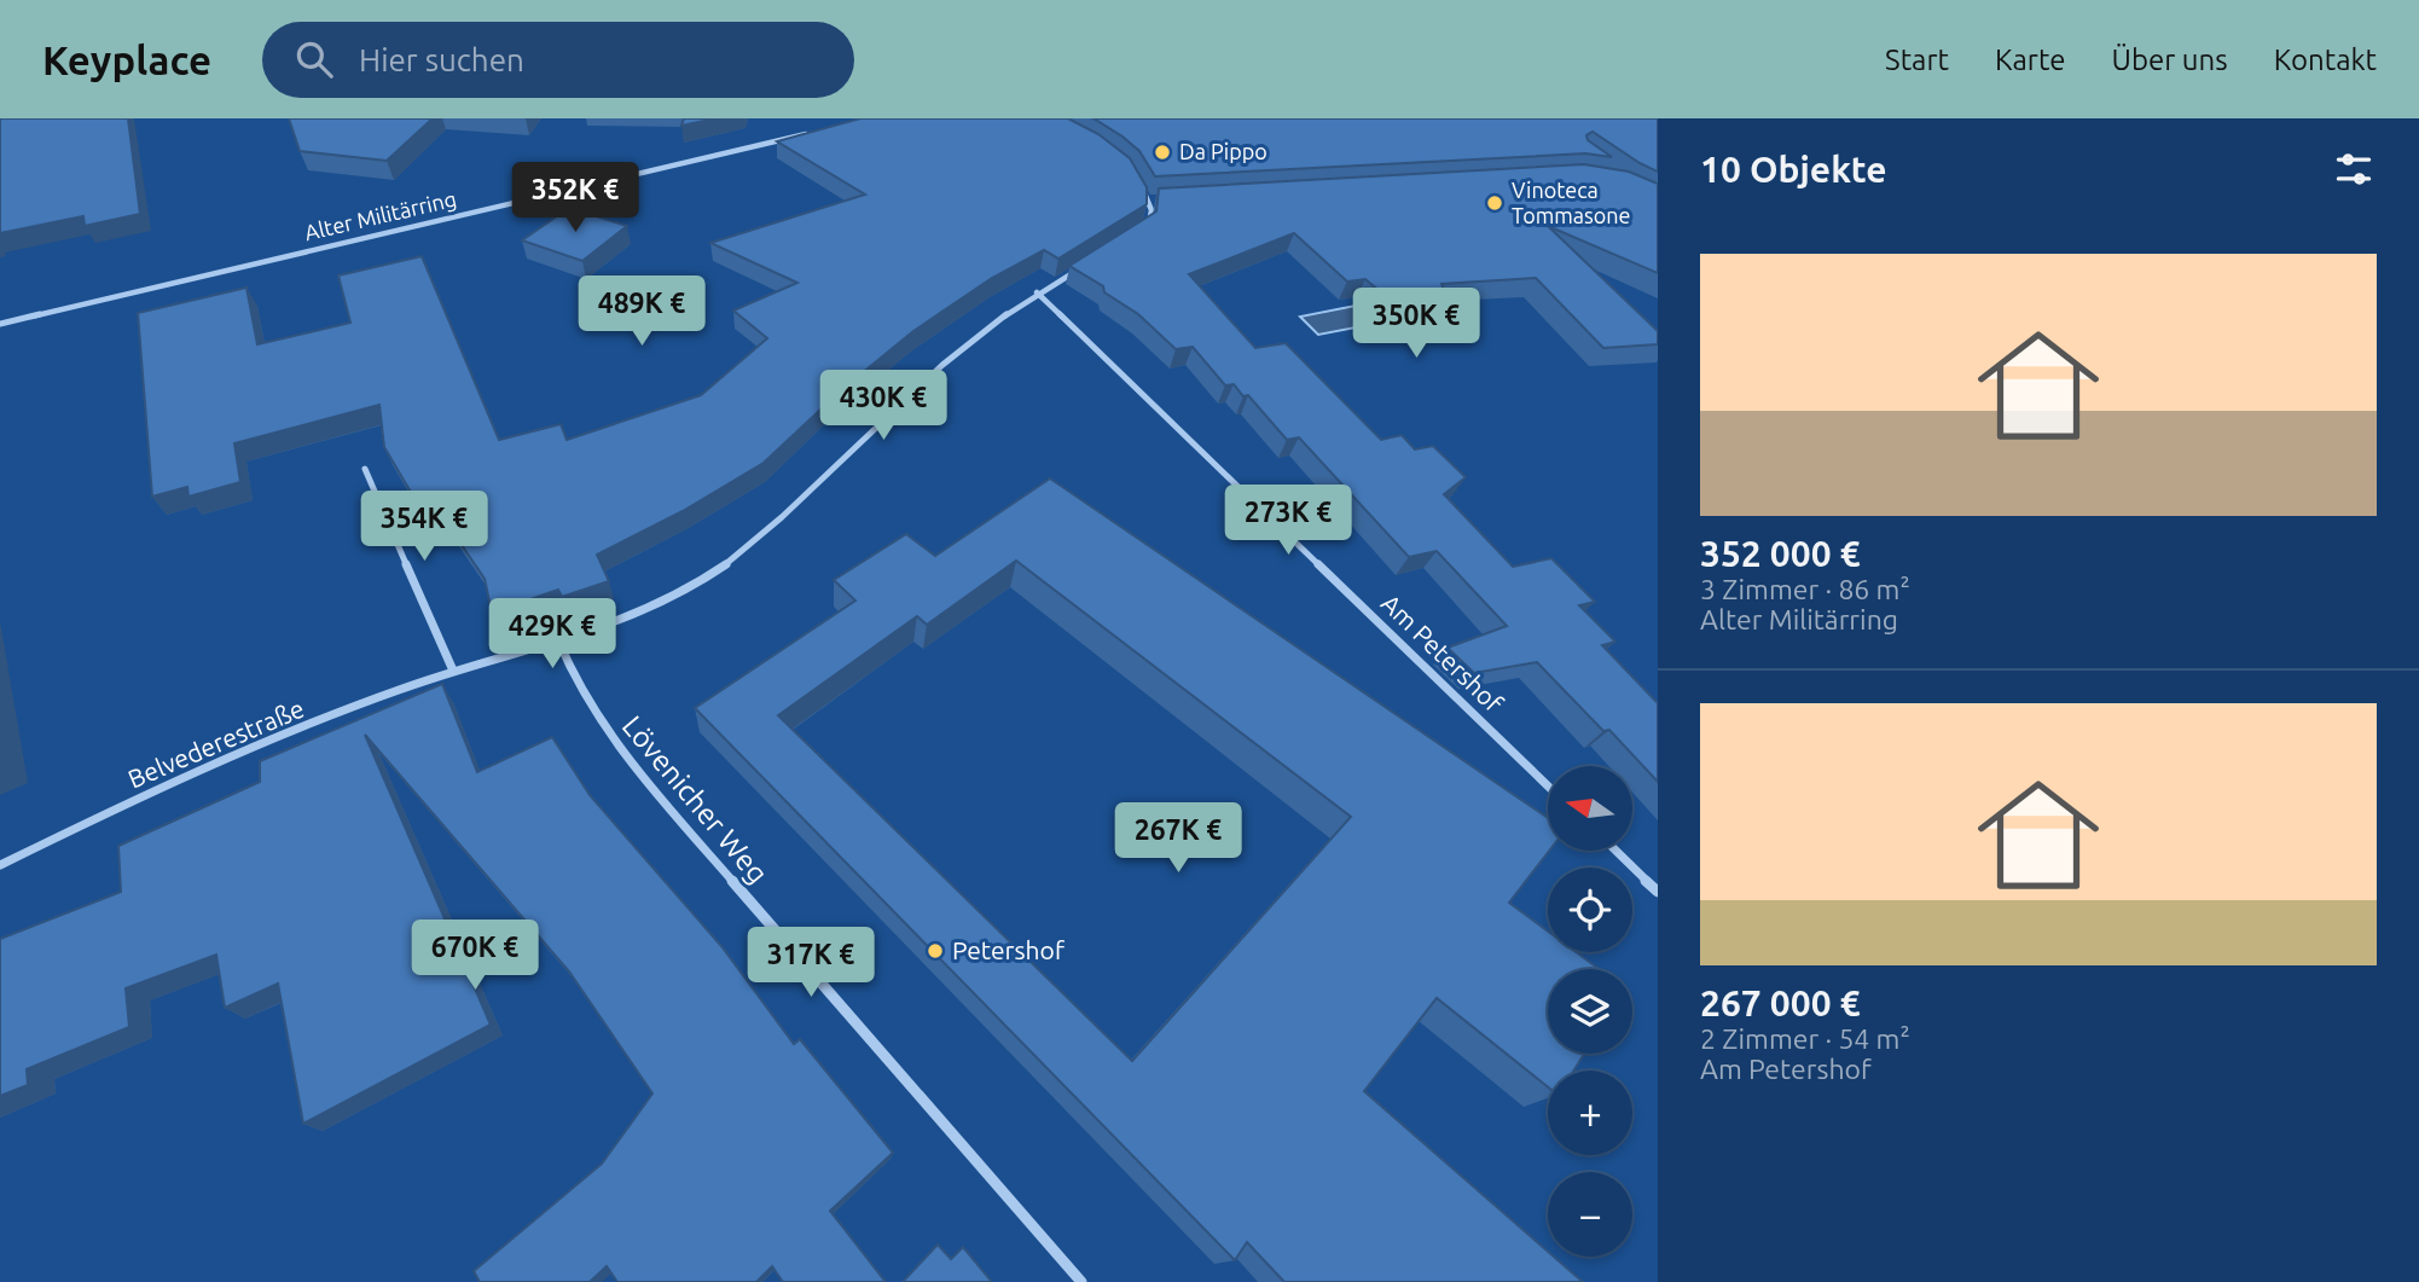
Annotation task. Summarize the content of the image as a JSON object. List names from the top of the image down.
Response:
{
  "streets": {
    "street": [
      "Alter Militärring",
      "Am Petershof",
      "Belvederestraße",
      "Lövenicher Weg"
    ]
  },
  "crossings": [
    ["Am Petershof", "Belvederestraße"],
    ["Belvederestraße", "Lövenicher Weg"]
  ],
  "places": ["Da Pippo", "Vinoteca Tommasone", "Petershof"],
  "north": "left",
  "page": {
    "header": "Keyplace",
    "search": "Hier suchen",
    "nav": [
      "Start",
      "Karte",
      "Über uns",
      "Kontakt"
    ],
    "heading": "10 Objekte",
    "price": [
      "352K €",
      "489K €",
      "350K €",
      "430K €",
      "273K €",
      "354K €",
      "429K €",
      "267K €",
      "670K €",
      "317K €"
    ],
    "list": [
      {
        "name": "352 000 €",
        "note": "3 Zimmer · 86 m² · Alter Militärring"
      },
      {
        "name": "267 000 €",
        "note": "2 Zimmer · 54 m² · Am Petershof"
      }
    ],
    "map_buttons": ["+", "−"]
  }
}
